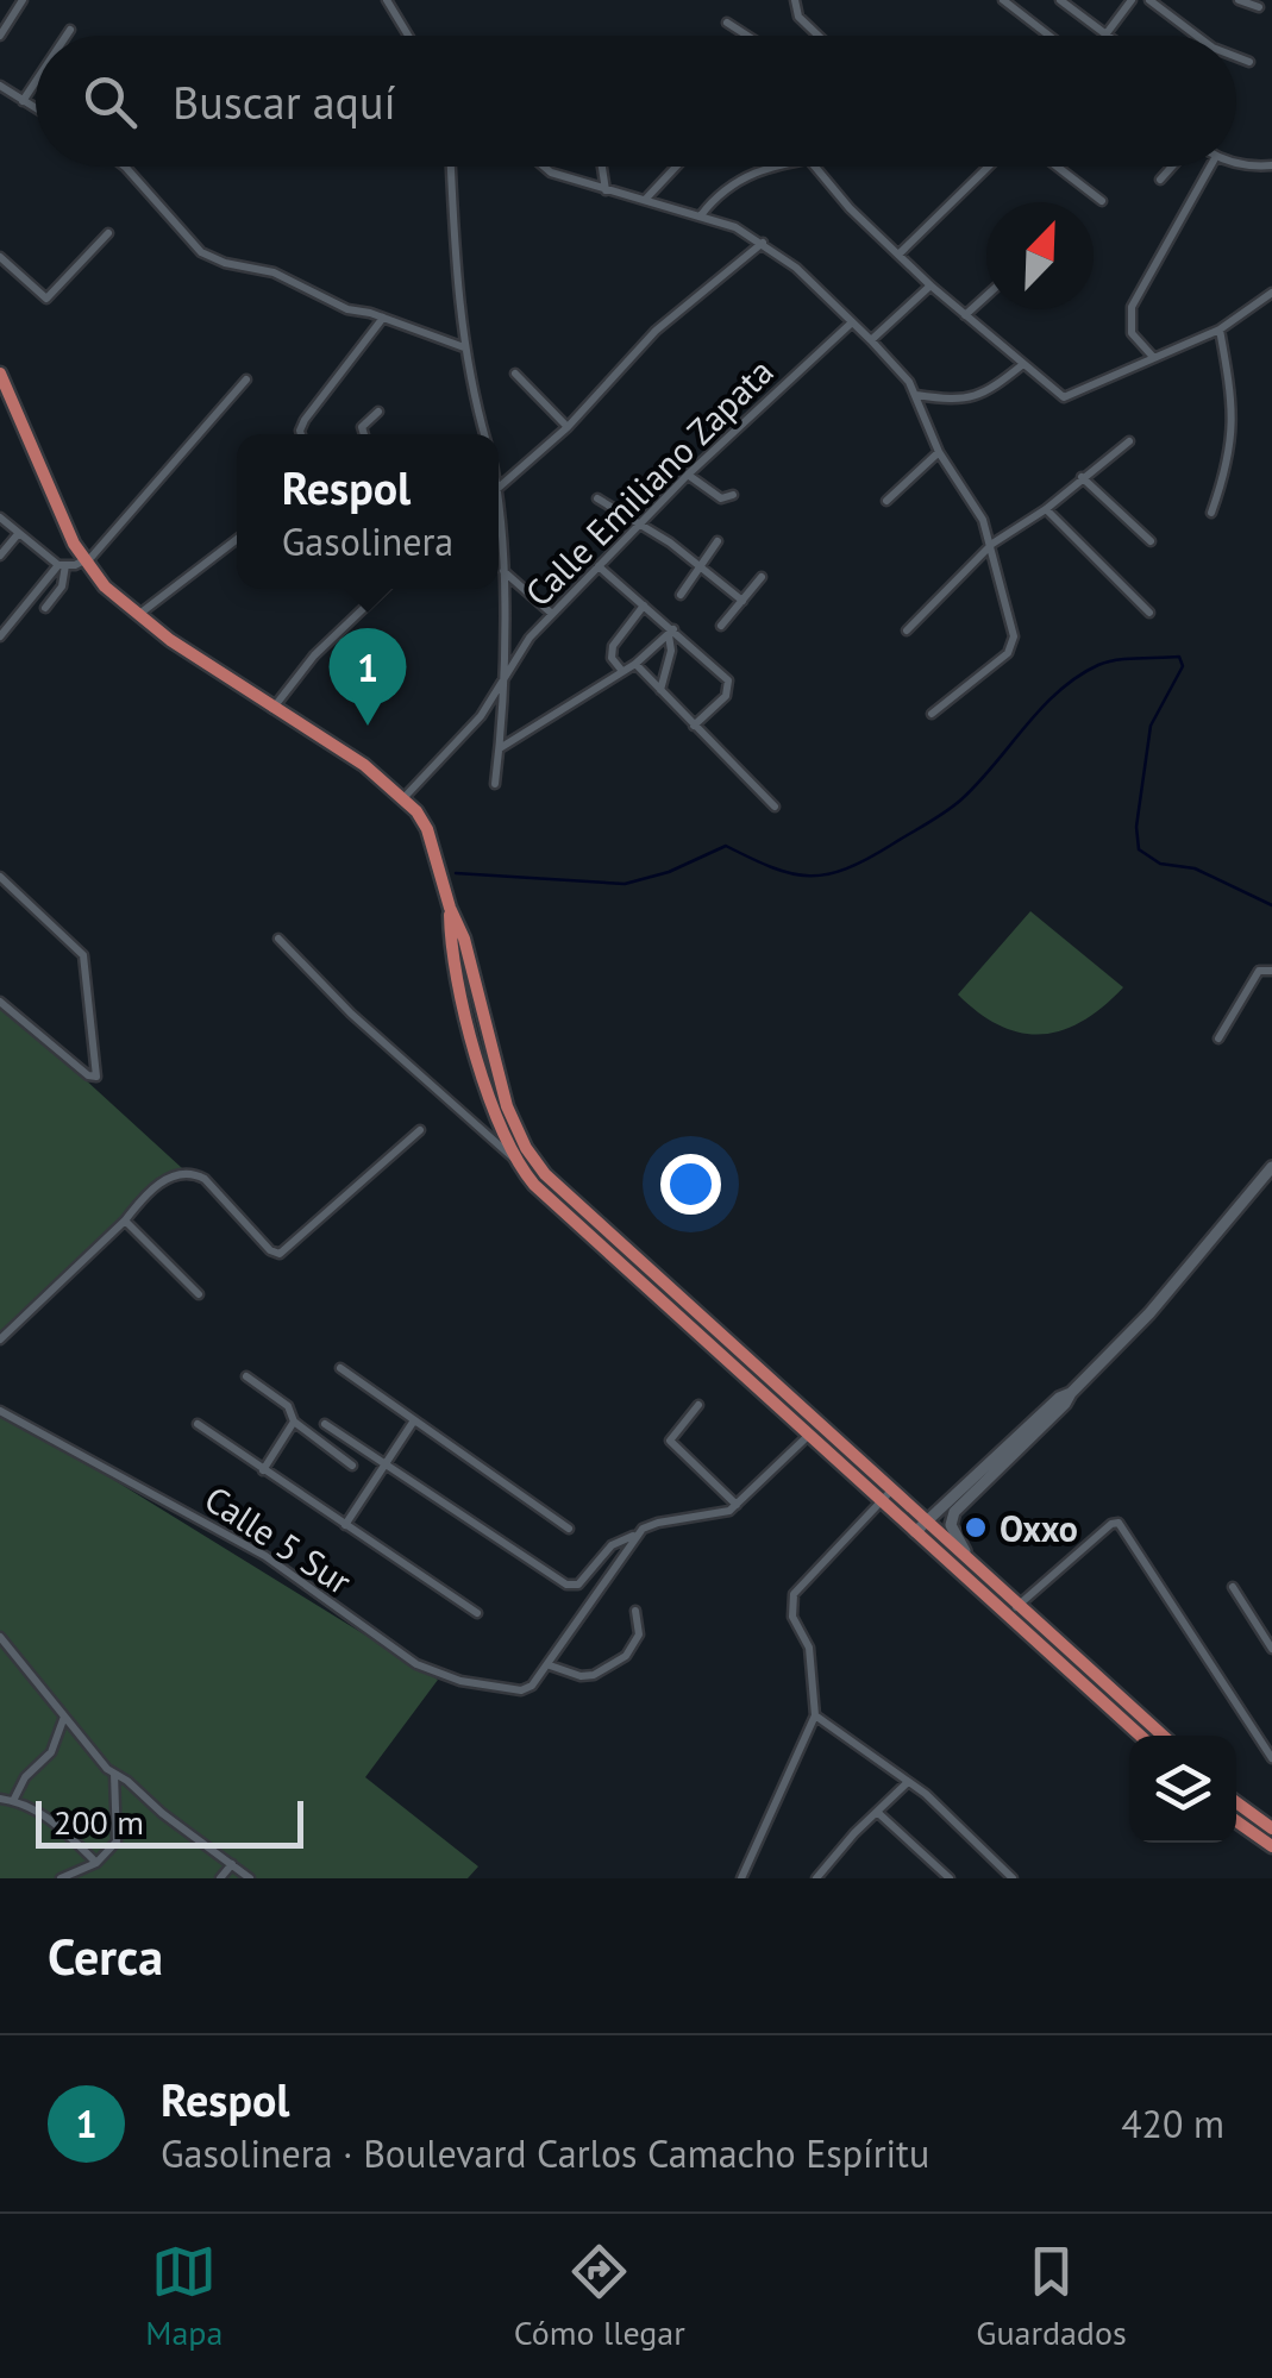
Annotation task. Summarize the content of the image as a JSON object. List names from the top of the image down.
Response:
{
  "streets": {
    "street": ["Calle Emiliano Zapata", "Calle 5 Sur"]
  },
  "places": ["Oxxo"],
  "scale_bar": "200 m",
  "north": "top right",
  "page": {
    "search": "Buscar aquí",
    "popup": ["Respol", "Gasolinera"],
    "pins": "1",
    "scale": "200 m",
    "heading": "Cerca",
    "list": [
      {
        "mark": "1",
        "name": "Respol",
        "note": "Gasolinera · Boulevard Carlos Camacho Espíritu",
        "value": "420 m"
      }
    ],
    "nav": ["Mapa", "Cómo llegar", "Guardados"]
  }
}
